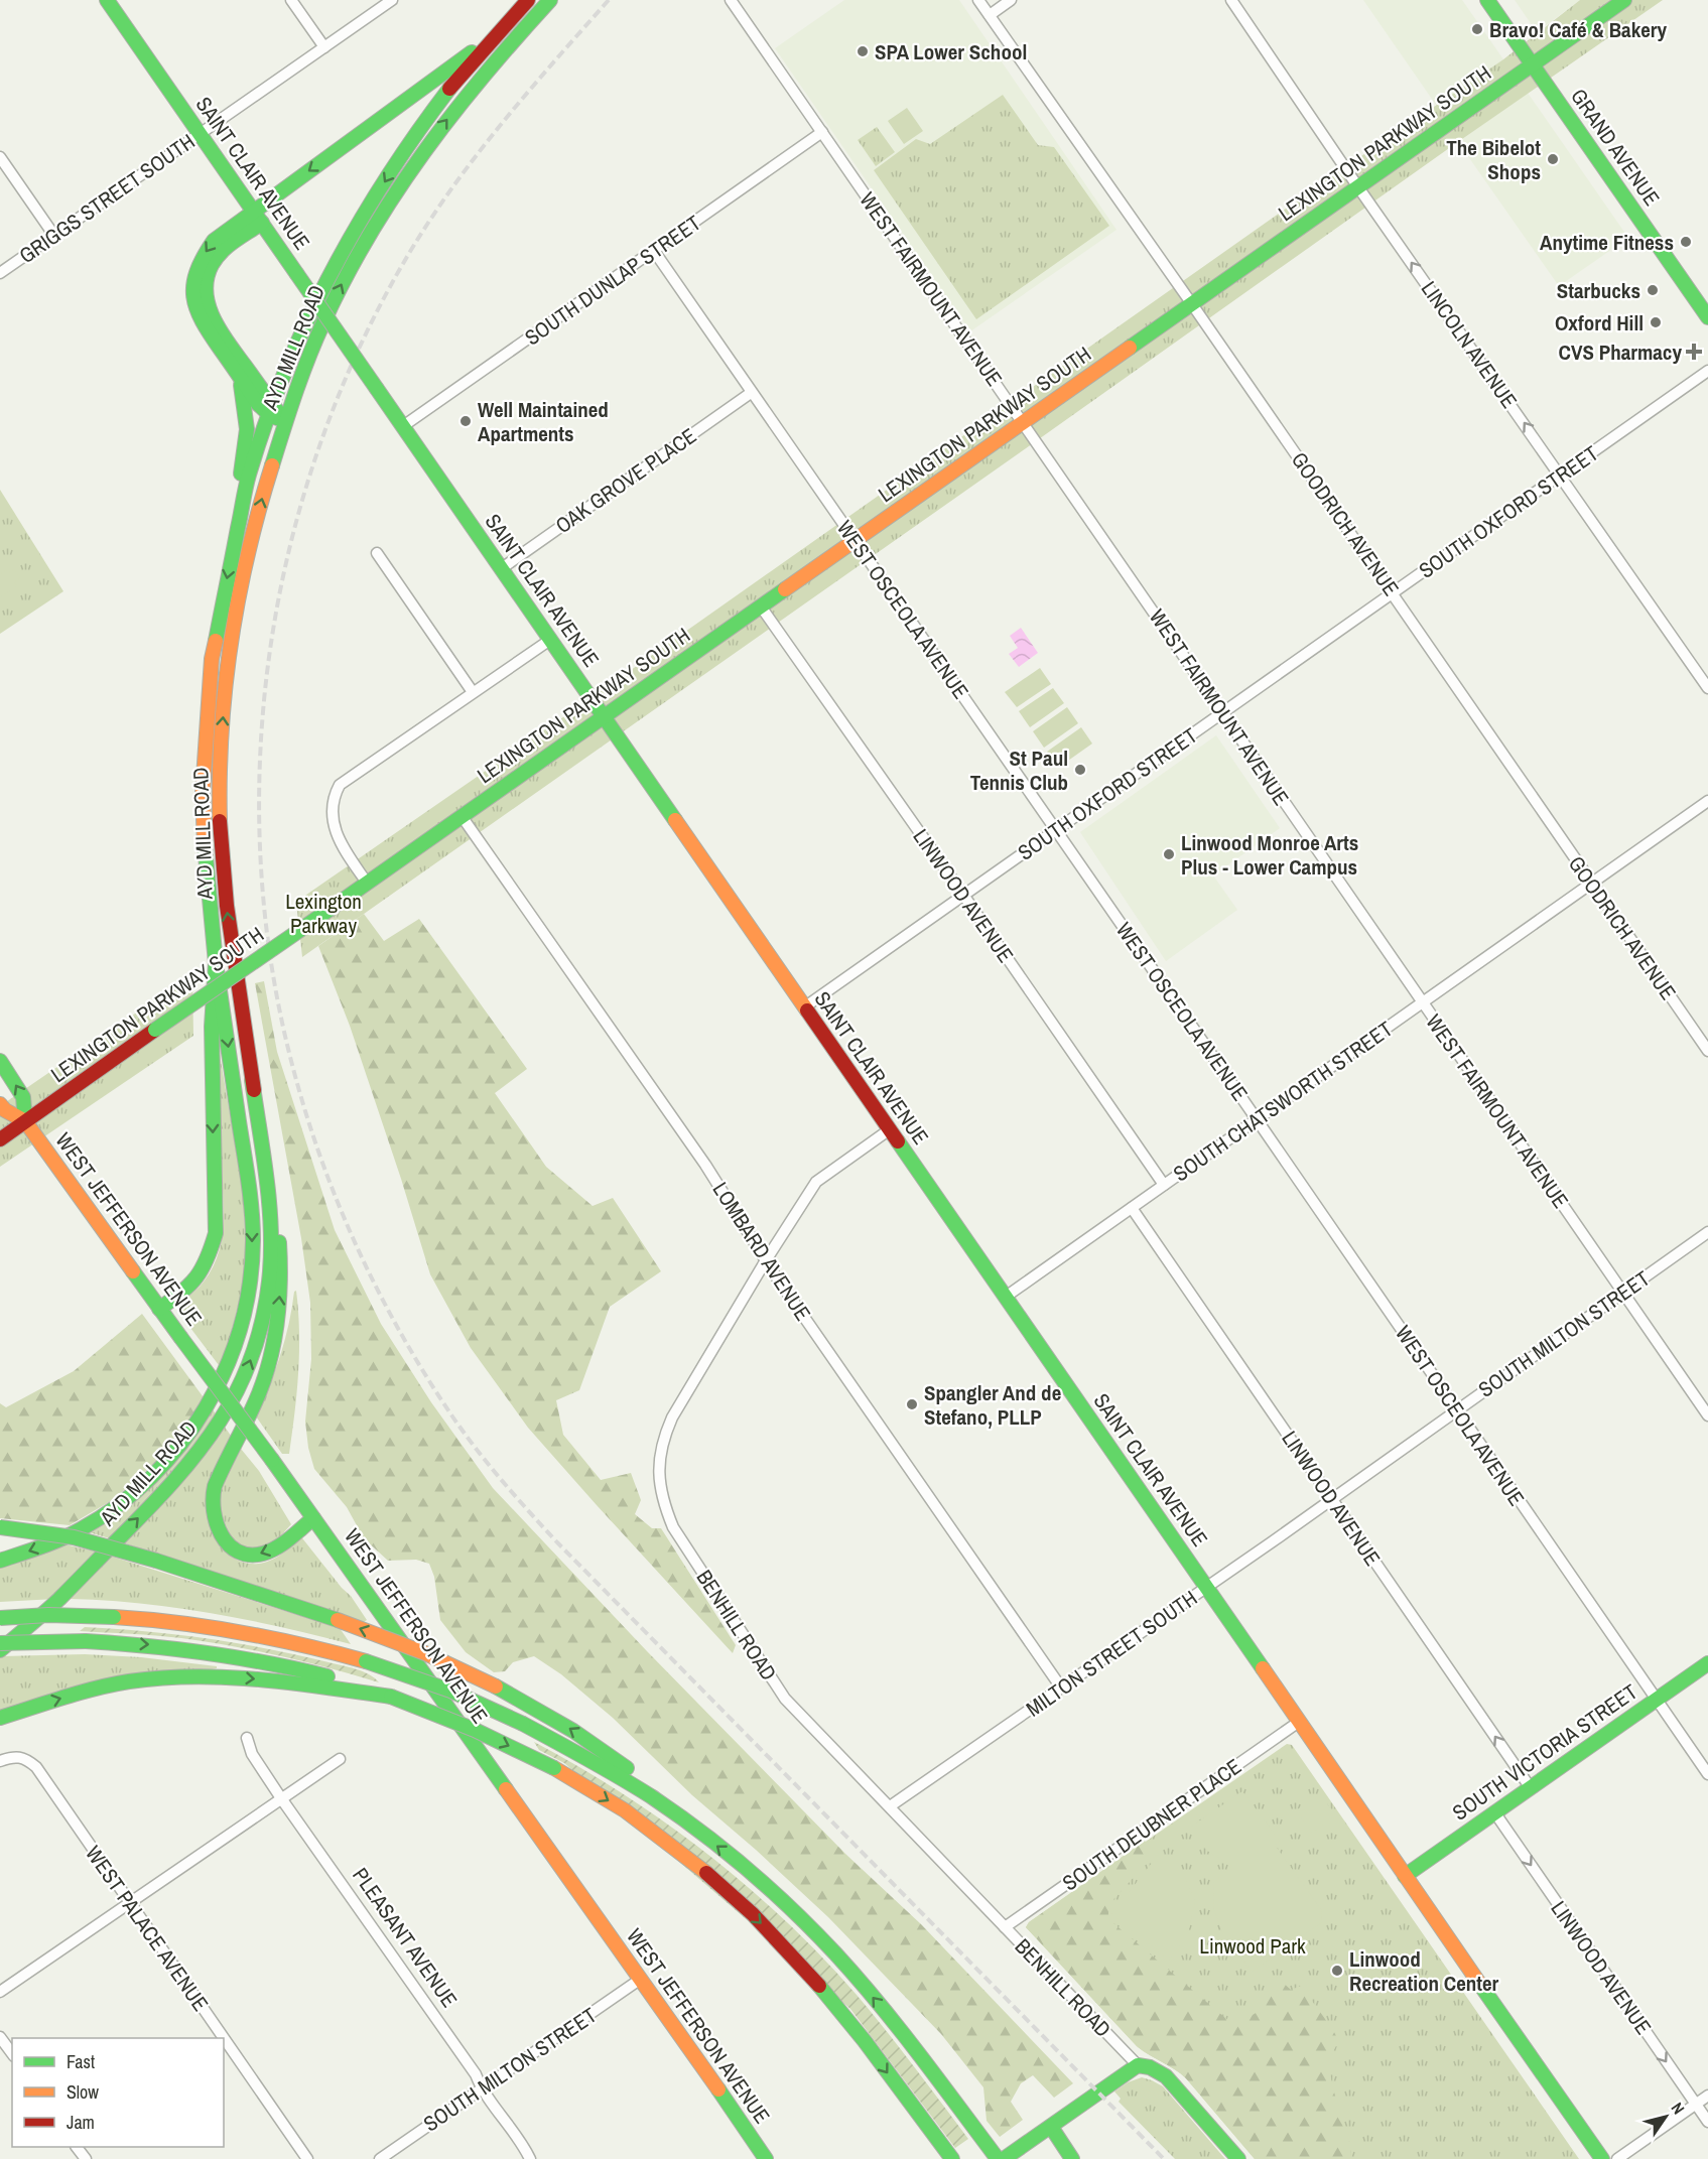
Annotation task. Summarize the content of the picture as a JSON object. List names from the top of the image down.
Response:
{
  "streets": {
    "main road": [
      "LEXINGTON PARKWAY SOUTH",
      "GRAND AVENUE",
      "SAINT CLAIR AVENUE",
      "AYD MILL ROAD",
      "WEST JEFFERSON AVENUE",
      "SOUTH VICTORIA STREET"
    ],
    "street": [
      "GRIGGS STREET SOUTH",
      "SOUTH DUNLAP STREET",
      "WEST FAIRMOUNT AVENUE",
      "LINCOLN AVENUE",
      "OAK GROVE PLACE",
      "SOUTH OXFORD STREET",
      "GOODRICH AVENUE",
      "WEST OSCEOLA AVENUE",
      "LINWOOD AVENUE",
      "SOUTH CHATSWORTH STREET",
      "LOMBARD AVENUE",
      "SOUTH MILTON STREET",
      "BENHILL ROAD",
      "MILTON STREET SOUTH",
      "SOUTH DEUBNER PLACE",
      "WEST PALACE AVENUE",
      "PLEASANT AVENUE"
    ]
  },
  "crossings": [
    ["LEXINGTON PARKWAY SOUTH", "GRAND AVENUE"],
    ["LEXINGTON PARKWAY SOUTH", "SAINT CLAIR AVENUE"],
    ["LEXINGTON PARKWAY SOUTH", "WEST FAIRMOUNT AVENUE"],
    ["LEXINGTON PARKWAY SOUTH", "LINCOLN AVENUE"],
    ["LEXINGTON PARKWAY SOUTH", "GOODRICH AVENUE"],
    ["LEXINGTON PARKWAY SOUTH", "WEST OSCEOLA AVENUE"],
    ["LEXINGTON PARKWAY SOUTH", "LINWOOD AVENUE"],
    ["LEXINGTON PARKWAY SOUTH", "WEST JEFFERSON AVENUE"],
    ["LEXINGTON PARKWAY SOUTH", "LOMBARD AVENUE"],
    ["SAINT CLAIR AVENUE", "GRIGGS STREET SOUTH"],
    ["SAINT CLAIR AVENUE", "SOUTH DUNLAP STREET"],
    ["SAINT CLAIR AVENUE", "OAK GROVE PLACE"],
    ["SAINT CLAIR AVENUE", "SOUTH OXFORD STREET"],
    ["SAINT CLAIR AVENUE", "SOUTH CHATSWORTH STREET"],
    ["SAINT CLAIR AVENUE", "BENHILL ROAD"],
    ["SAINT CLAIR AVENUE", "MILTON STREET SOUTH"],
    ["SAINT CLAIR AVENUE", "SOUTH VICTORIA STREET"],
    ["SAINT CLAIR AVENUE", "SOUTH DEUBNER PLACE"],
    ["SOUTH DUNLAP STREET", "WEST FAIRMOUNT AVENUE"],
    ["SOUTH DUNLAP STREET", "WEST OSCEOLA AVENUE"],
    ["WEST FAIRMOUNT AVENUE", "SOUTH OXFORD STREET"],
    ["WEST FAIRMOUNT AVENUE", "SOUTH CHATSWORTH STREET"],
    ["WEST FAIRMOUNT AVENUE", "SOUTH MILTON STREET"],
    ["LINCOLN AVENUE", "SOUTH OXFORD STREET"],
    ["OAK GROVE PLACE", "WEST OSCEOLA AVENUE"],
    ["SOUTH OXFORD STREET", "GOODRICH AVENUE"],
    ["SOUTH OXFORD STREET", "WEST OSCEOLA AVENUE"],
    ["SOUTH OXFORD STREET", "LINWOOD AVENUE"],
    ["GOODRICH AVENUE", "SOUTH CHATSWORTH STREET"],
    ["WEST OSCEOLA AVENUE", "SOUTH CHATSWORTH STREET"],
    ["WEST OSCEOLA AVENUE", "SOUTH MILTON STREET"],
    ["WEST OSCEOLA AVENUE", "SOUTH VICTORIA STREET"],
    ["LINWOOD AVENUE", "SOUTH CHATSWORTH STREET"],
    ["LINWOOD AVENUE", "SOUTH MILTON STREET"],
    ["LINWOOD AVENUE", "MILTON STREET SOUTH"],
    ["LINWOOD AVENUE", "SOUTH VICTORIA STREET"],
    ["WEST JEFFERSON AVENUE", "SOUTH MILTON STREET"],
    ["LOMBARD AVENUE", "BENHILL ROAD"],
    ["LOMBARD AVENUE", "MILTON STREET SOUTH"],
    ["SOUTH MILTON STREET", "MILTON STREET SOUTH"],
    ["SOUTH MILTON STREET", "PLEASANT AVENUE"],
    ["BENHILL ROAD", "MILTON STREET SOUTH"],
    ["BENHILL ROAD", "SOUTH DEUBNER PLACE"]
  ],
  "one_way": ["LINCOLN AVENUE"],
  "parks": ["Lexington Parkway", "Linwood Park"],
  "places": {
    "other": [
      "Bravo! Café & Bakery",
      "SPA Lower School",
      "The Bibelot Shops",
      "Anytime Fitness",
      "Starbucks",
      "Oxford Hill",
      "Well Maintained Apartments",
      "St Paul Tennis Club",
      "Linwood Monroe Arts Plus - Lower Campus",
      "Spangler And de Stefano, PLLP",
      "Linwood Recreation Center"
    ],
    "health": ["CVS Pharmacy"]
  },
  "legend": ["Fast", "Slow", "Jam"],
  "north": "top right"
}
